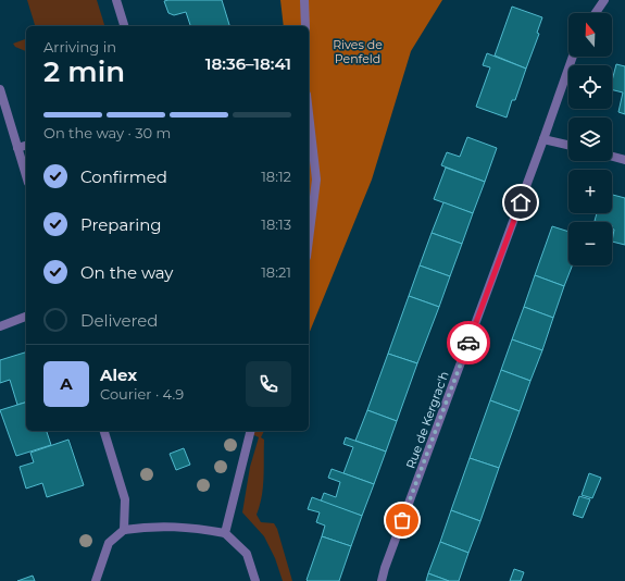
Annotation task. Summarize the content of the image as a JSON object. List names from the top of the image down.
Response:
{
  "streets": {
    "street": ["Rue de Kergrac'h"]
  },
  "parks": ["Rives de Penfeld"],
  "north": "top",
  "page": {
    "map_buttons": ["+", "−"],
    "heading": ["2 min", "Arriving in", "18:36–18:41"],
    "panel": ["Alex", "Courier · 4.9"],
    "bar": "On the way · 30 m",
    "list": [
      ["Confirmed", "18:12"],
      ["Preparing", "18:13"],
      ["On the way", "18:21"],
      "Delivered"
    ],
    "round": "A"
  }
}
